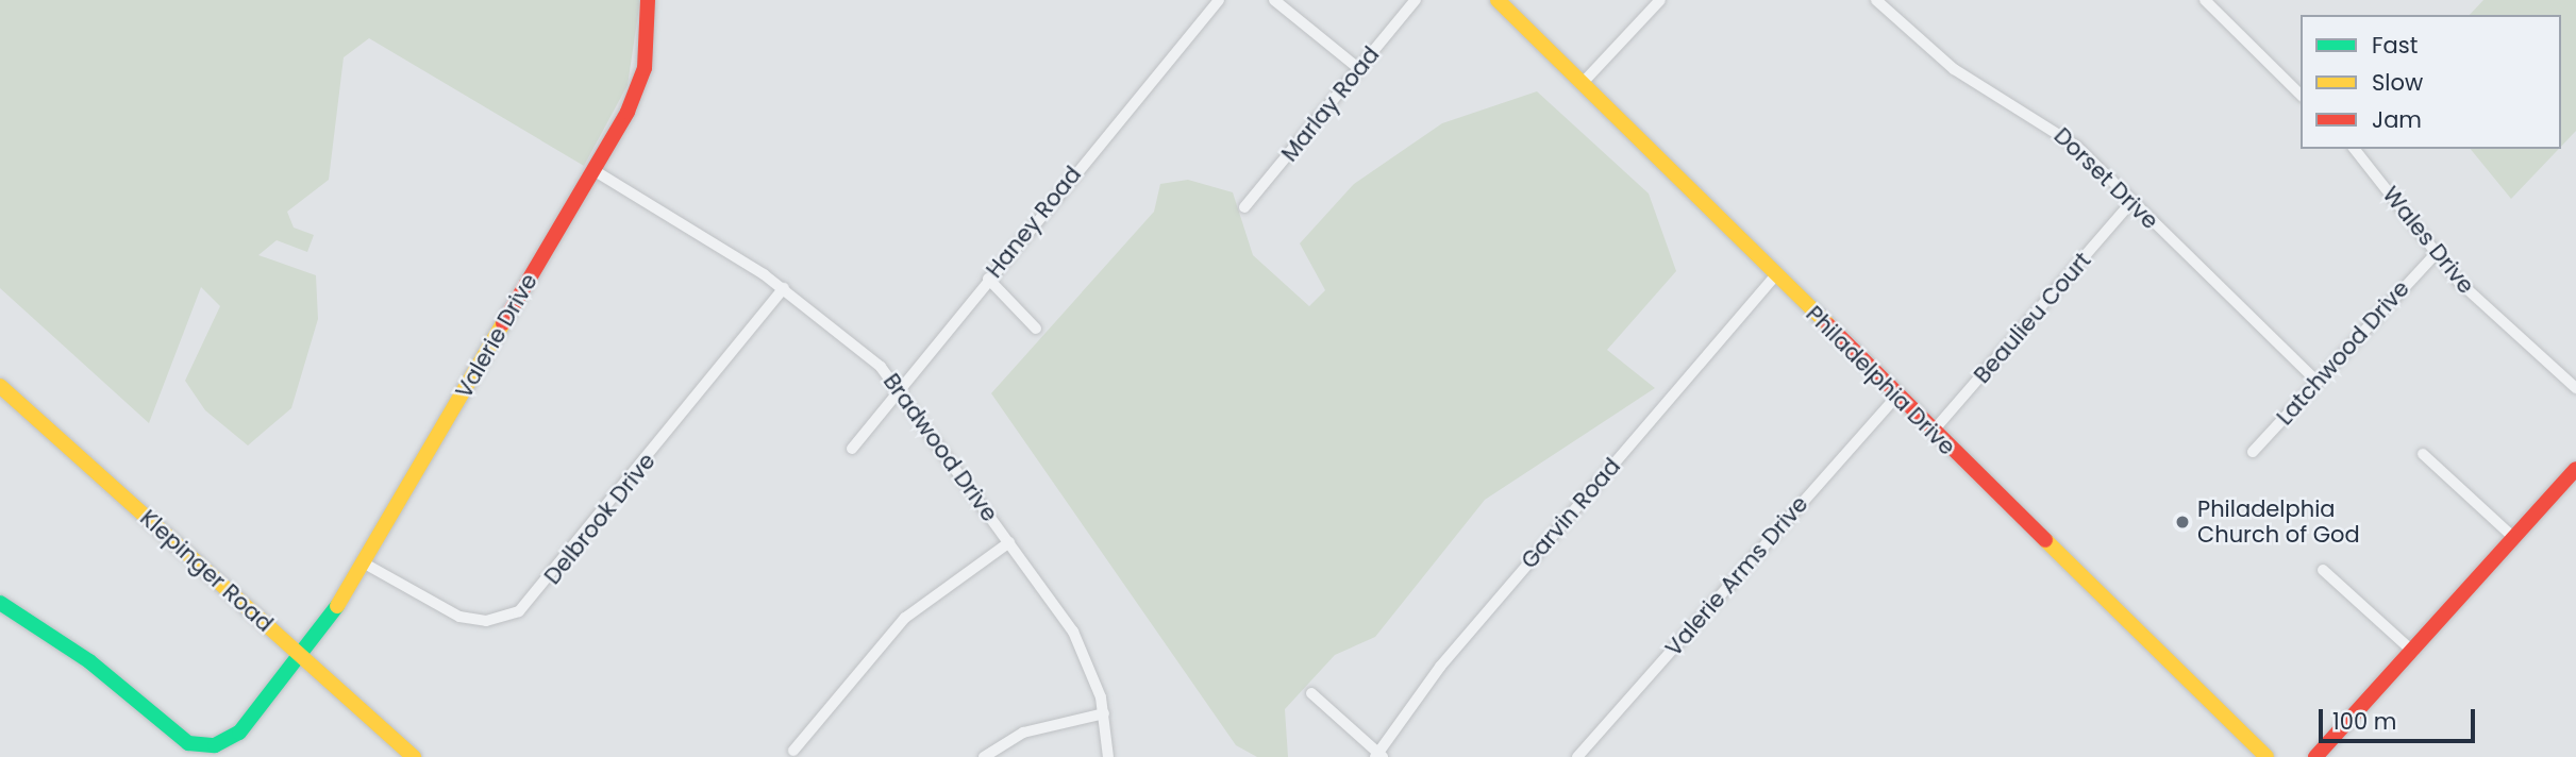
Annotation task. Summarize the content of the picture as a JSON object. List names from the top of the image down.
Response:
{
  "streets": {
    "street": [
      "Marlay Road",
      "Dorset Drive",
      "Haney Road",
      "Wales Drive",
      "Beaulieu Court",
      "Valerie Drive",
      "Latchwood Drive",
      "Philadelphia Drive",
      "Bradwood Drive",
      "Garvin Road",
      "Delbrook Drive",
      "Klepinger Road",
      "Valerie Arms Drive"
    ]
  },
  "crossings": [
    ["Dorset Drive", "Beaulieu Court"],
    ["Dorset Drive", "Latchwood Drive"],
    ["Haney Road", "Bradwood Drive"],
    ["Wales Drive", "Latchwood Drive"],
    ["Beaulieu Court", "Philadelphia Drive"],
    ["Valerie Drive", "Bradwood Drive"],
    ["Valerie Drive", "Delbrook Drive"],
    ["Valerie Drive", "Klepinger Road"],
    ["Philadelphia Drive", "Garvin Road"],
    ["Philadelphia Drive", "Valerie Arms Drive"],
    ["Bradwood Drive", "Delbrook Drive"]
  ],
  "places": ["Philadelphia Church of God"],
  "legend": ["Fast", "Slow", "Jam"],
  "scale_bar": "100 m"
}
